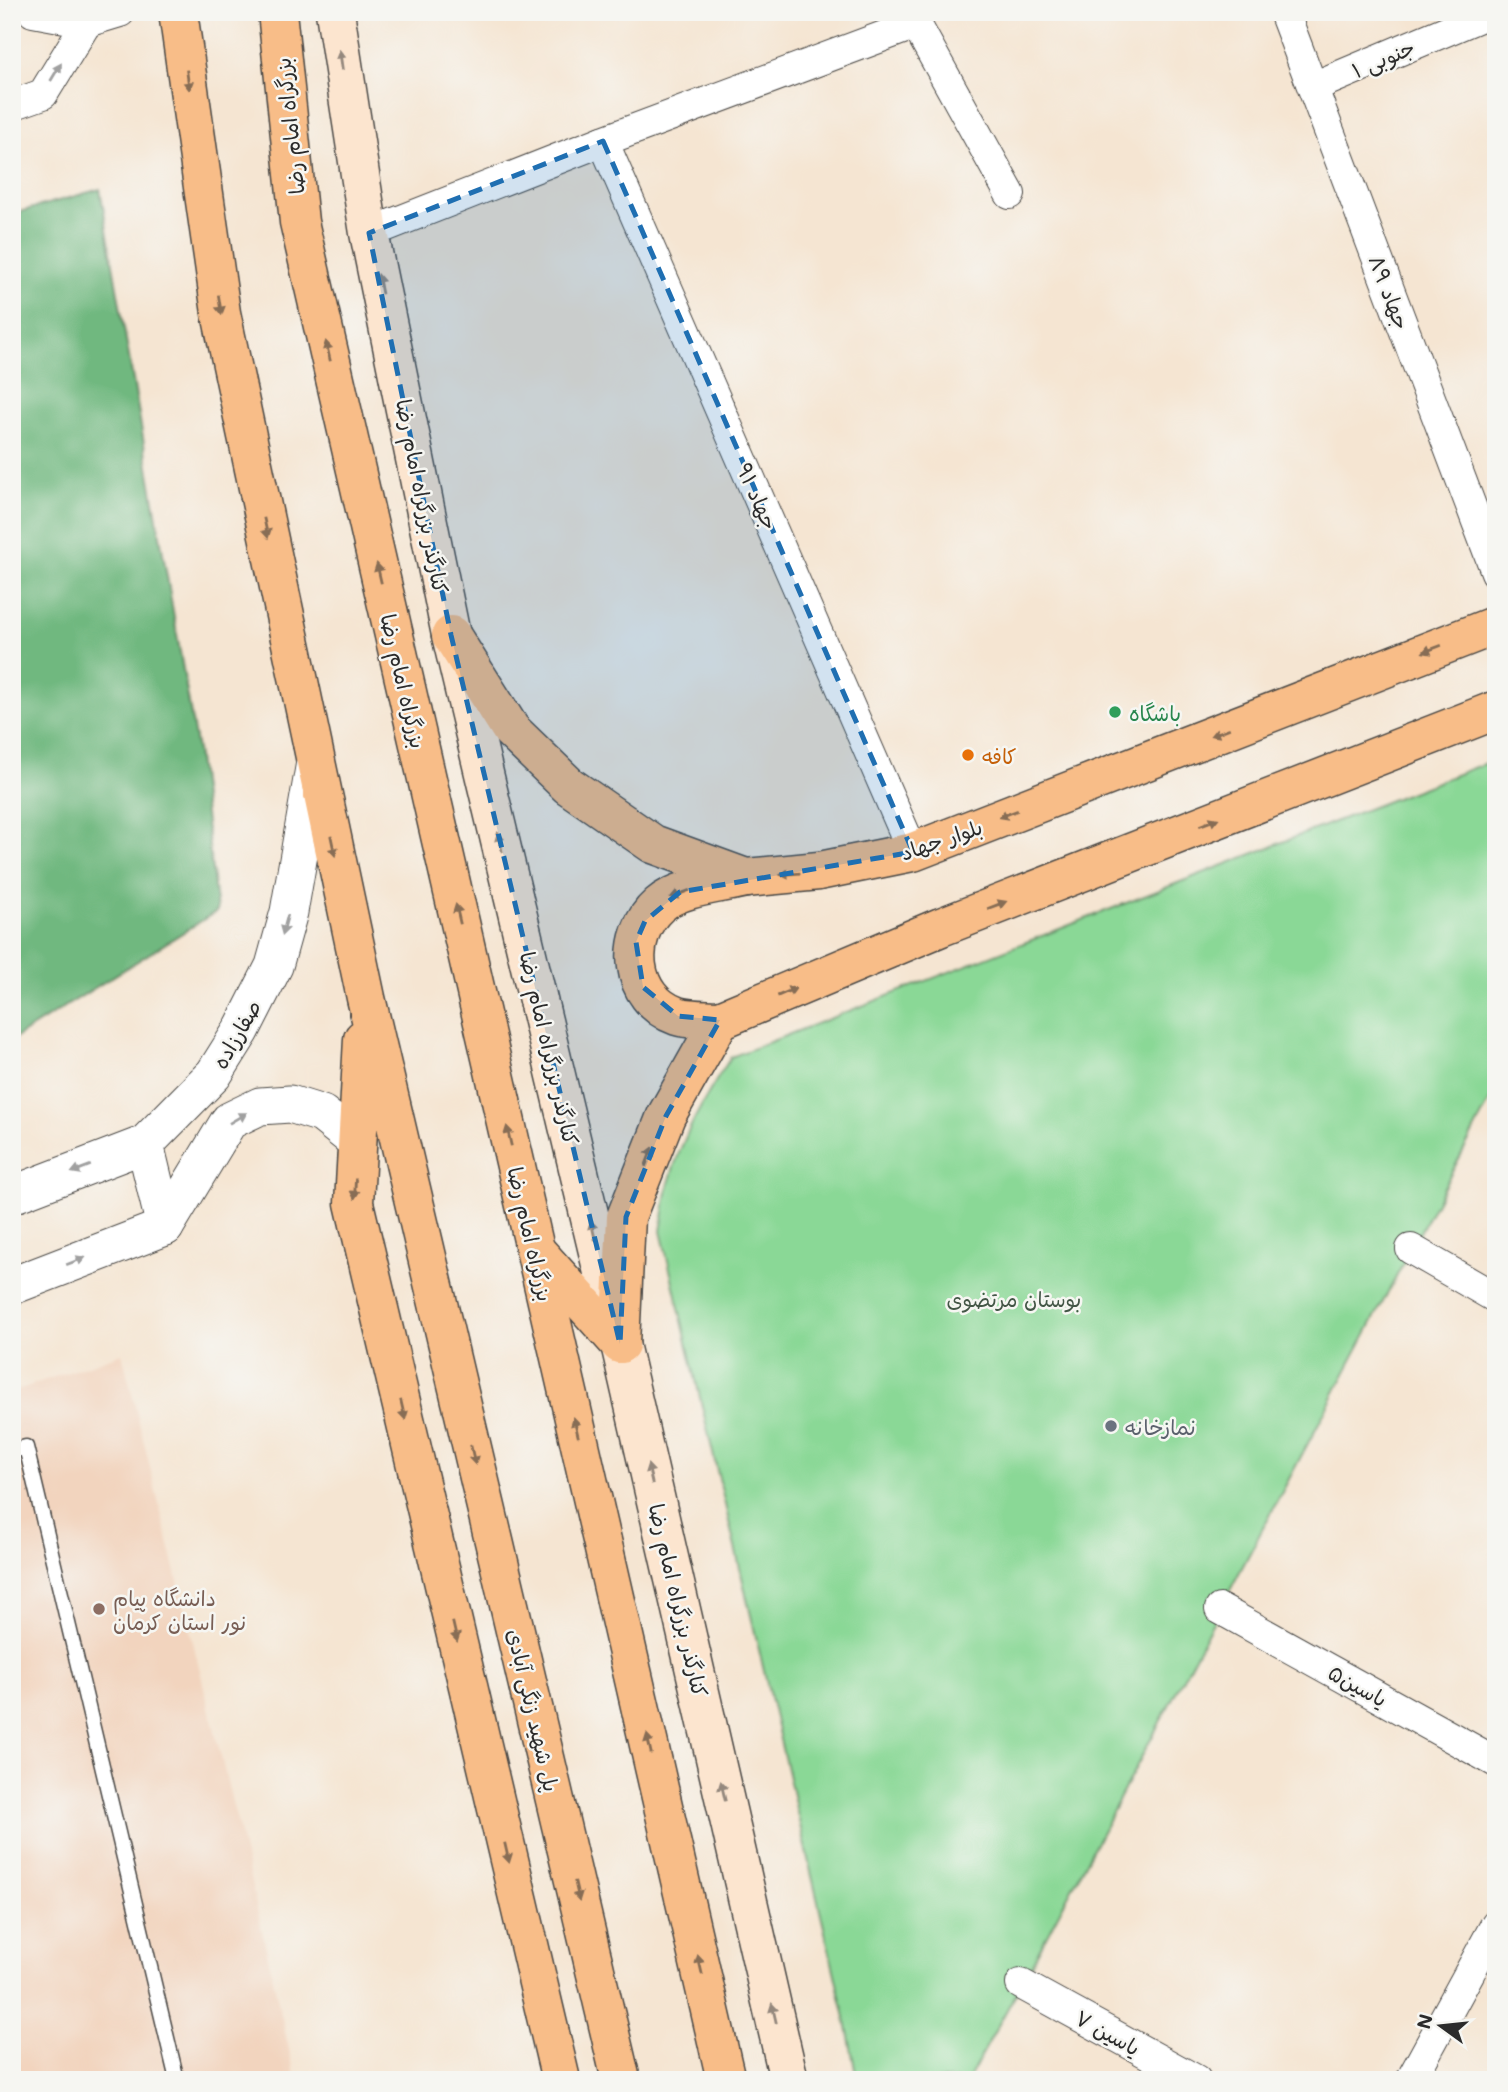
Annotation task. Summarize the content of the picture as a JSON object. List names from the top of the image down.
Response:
{
  "streets": {
    "main road": [
      "بزرگراه امام رضا",
      "کنارگذر بزرگراه امام رضا",
      "بلوار جهاد",
      "پل شهید زنگی آبادی"
    ],
    "street": [
      "۱ جنوبی",
      "جهاد ۸۹",
      "جهاد ۹۱",
      "صفارزاده",
      "یاسین۵",
      "یاسین ۷"
    ]
  },
  "crossings": [
    ["۱ جنوبی", "جهاد ۸۹"],
    ["کنارگذر بزرگراه امام رضا", "بلوار جهاد"],
    ["جهاد ۹۱", "بلوار جهاد"]
  ],
  "one_way": ["صفارزاده"],
  "parks": ["بوستان مرتضوی"],
  "places": [
    "باشگاه",
    "کافه",
    "نمازخانه",
    "دانشگاه پیام نور استان کرمان"
  ],
  "north": "left"
}
